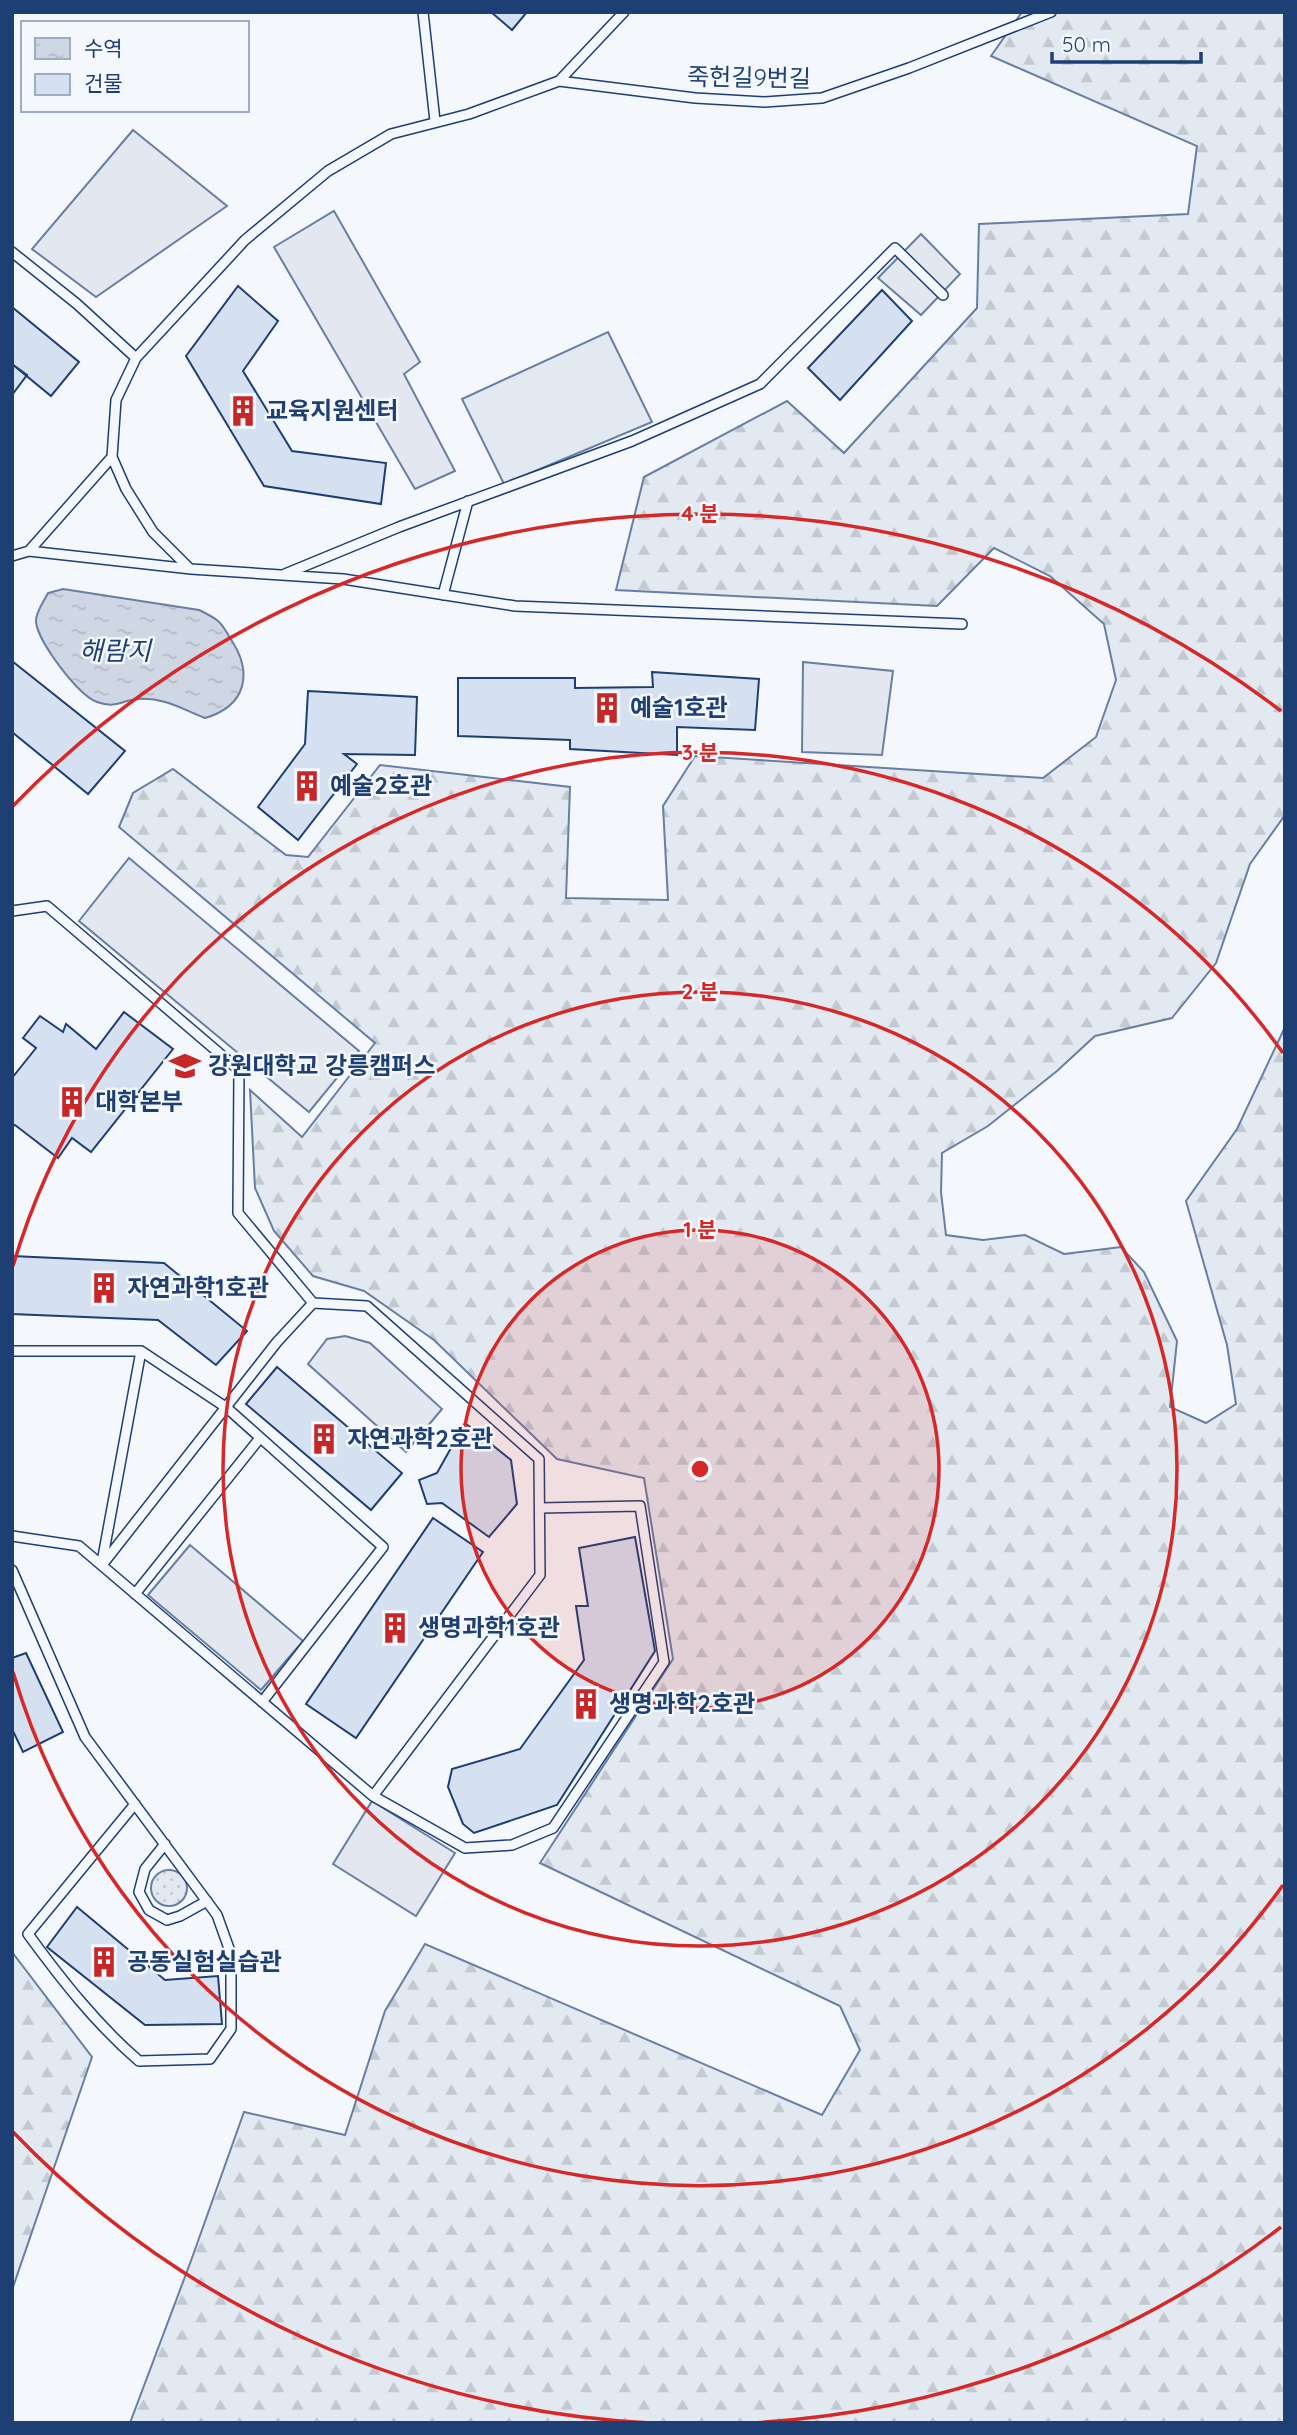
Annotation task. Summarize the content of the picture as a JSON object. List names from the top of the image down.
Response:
{
  "streets": {
    "lane": ["죽헌길9번길"]
  },
  "water": ["해람지"],
  "places": {
    "building": [
      "교육지원센터",
      "예술1호관",
      "예술2호관",
      "대학본부",
      "자연과학1호관",
      "자연과학2호관",
      "생명과학1호관",
      "생명과학2호관",
      "공동실험실습관"
    ],
    "school or university": ["강원대학교 강릉캠퍼스"]
  },
  "legend": ["수역", "건물"],
  "scale_bar": "50 m",
  "rings": [
    "4 분",
    "3 분",
    "2 분",
    "1 분"
  ]
}
